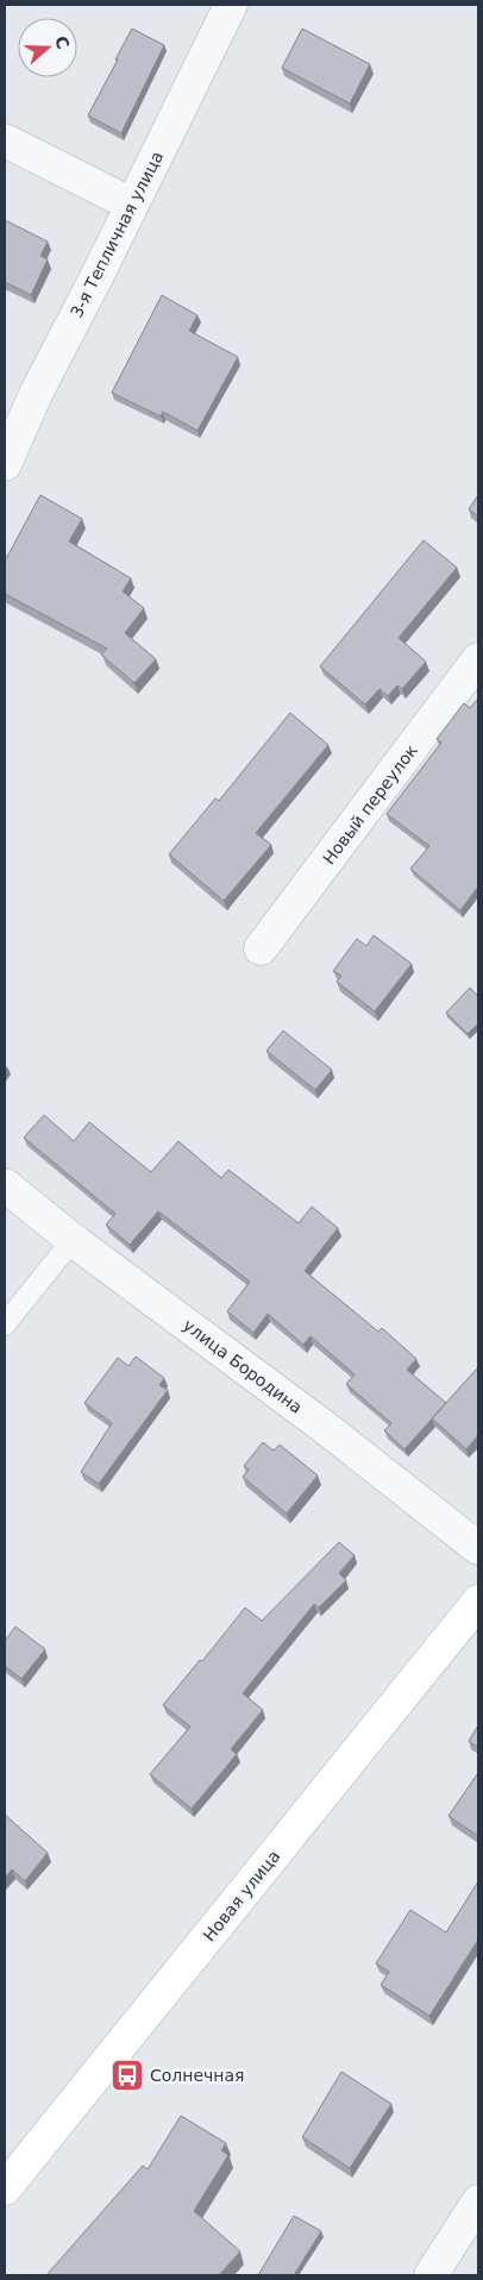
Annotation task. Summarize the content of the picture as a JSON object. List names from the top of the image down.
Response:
{
  "streets": {
    "main road": ["Новая улица"],
    "street": ["3-я Тепличная улица", "Новый переулок", "улица Бородина"]
  },
  "places": {
    "bus stop": ["Солнечная"]
  },
  "north": "right"
}
